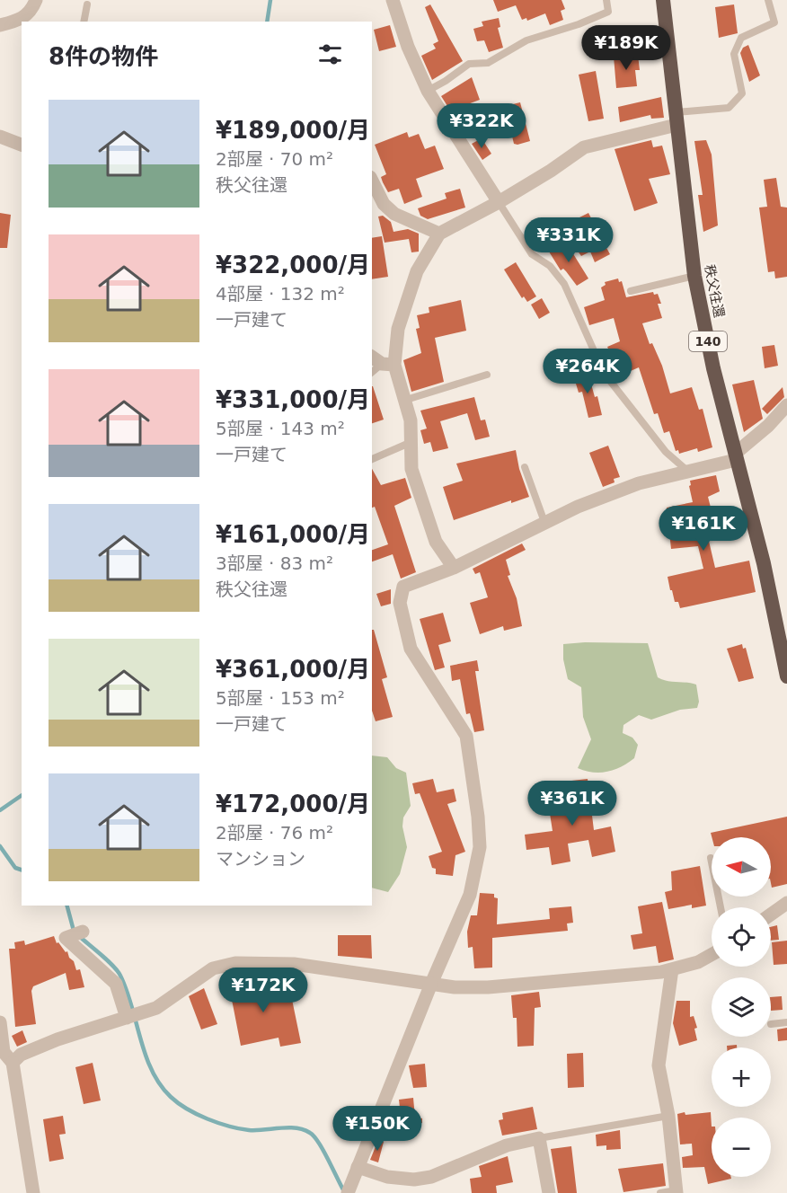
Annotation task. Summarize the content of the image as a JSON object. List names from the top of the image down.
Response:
{
  "streets": {
    "highway": ["秩父往還", "140"]
  },
  "north": "left",
  "page": {
    "heading": "8件の物件",
    "price": [
      "¥189K",
      "¥322K",
      "¥331K",
      "¥264K",
      "¥161K",
      "¥361K",
      "¥172K",
      "¥150K"
    ],
    "list": [
      {
        "name": "¥189,000/月",
        "note": "2部屋 · 70 m² · 秩父往還"
      },
      {
        "name": "¥322,000/月",
        "note": "4部屋 · 132 m² · 一戸建て"
      },
      {
        "name": "¥331,000/月",
        "note": "5部屋 · 143 m² · 一戸建て"
      },
      {
        "name": "¥161,000/月",
        "note": "3部屋 · 83 m² · 秩父往還"
      },
      {
        "name": "¥361,000/月",
        "note": "5部屋 · 153 m² · 一戸建て"
      },
      {
        "name": "¥172,000/月",
        "note": "2部屋 · 76 m² · マンション"
      }
    ],
    "map_buttons": ["+", "−"]
  }
}
